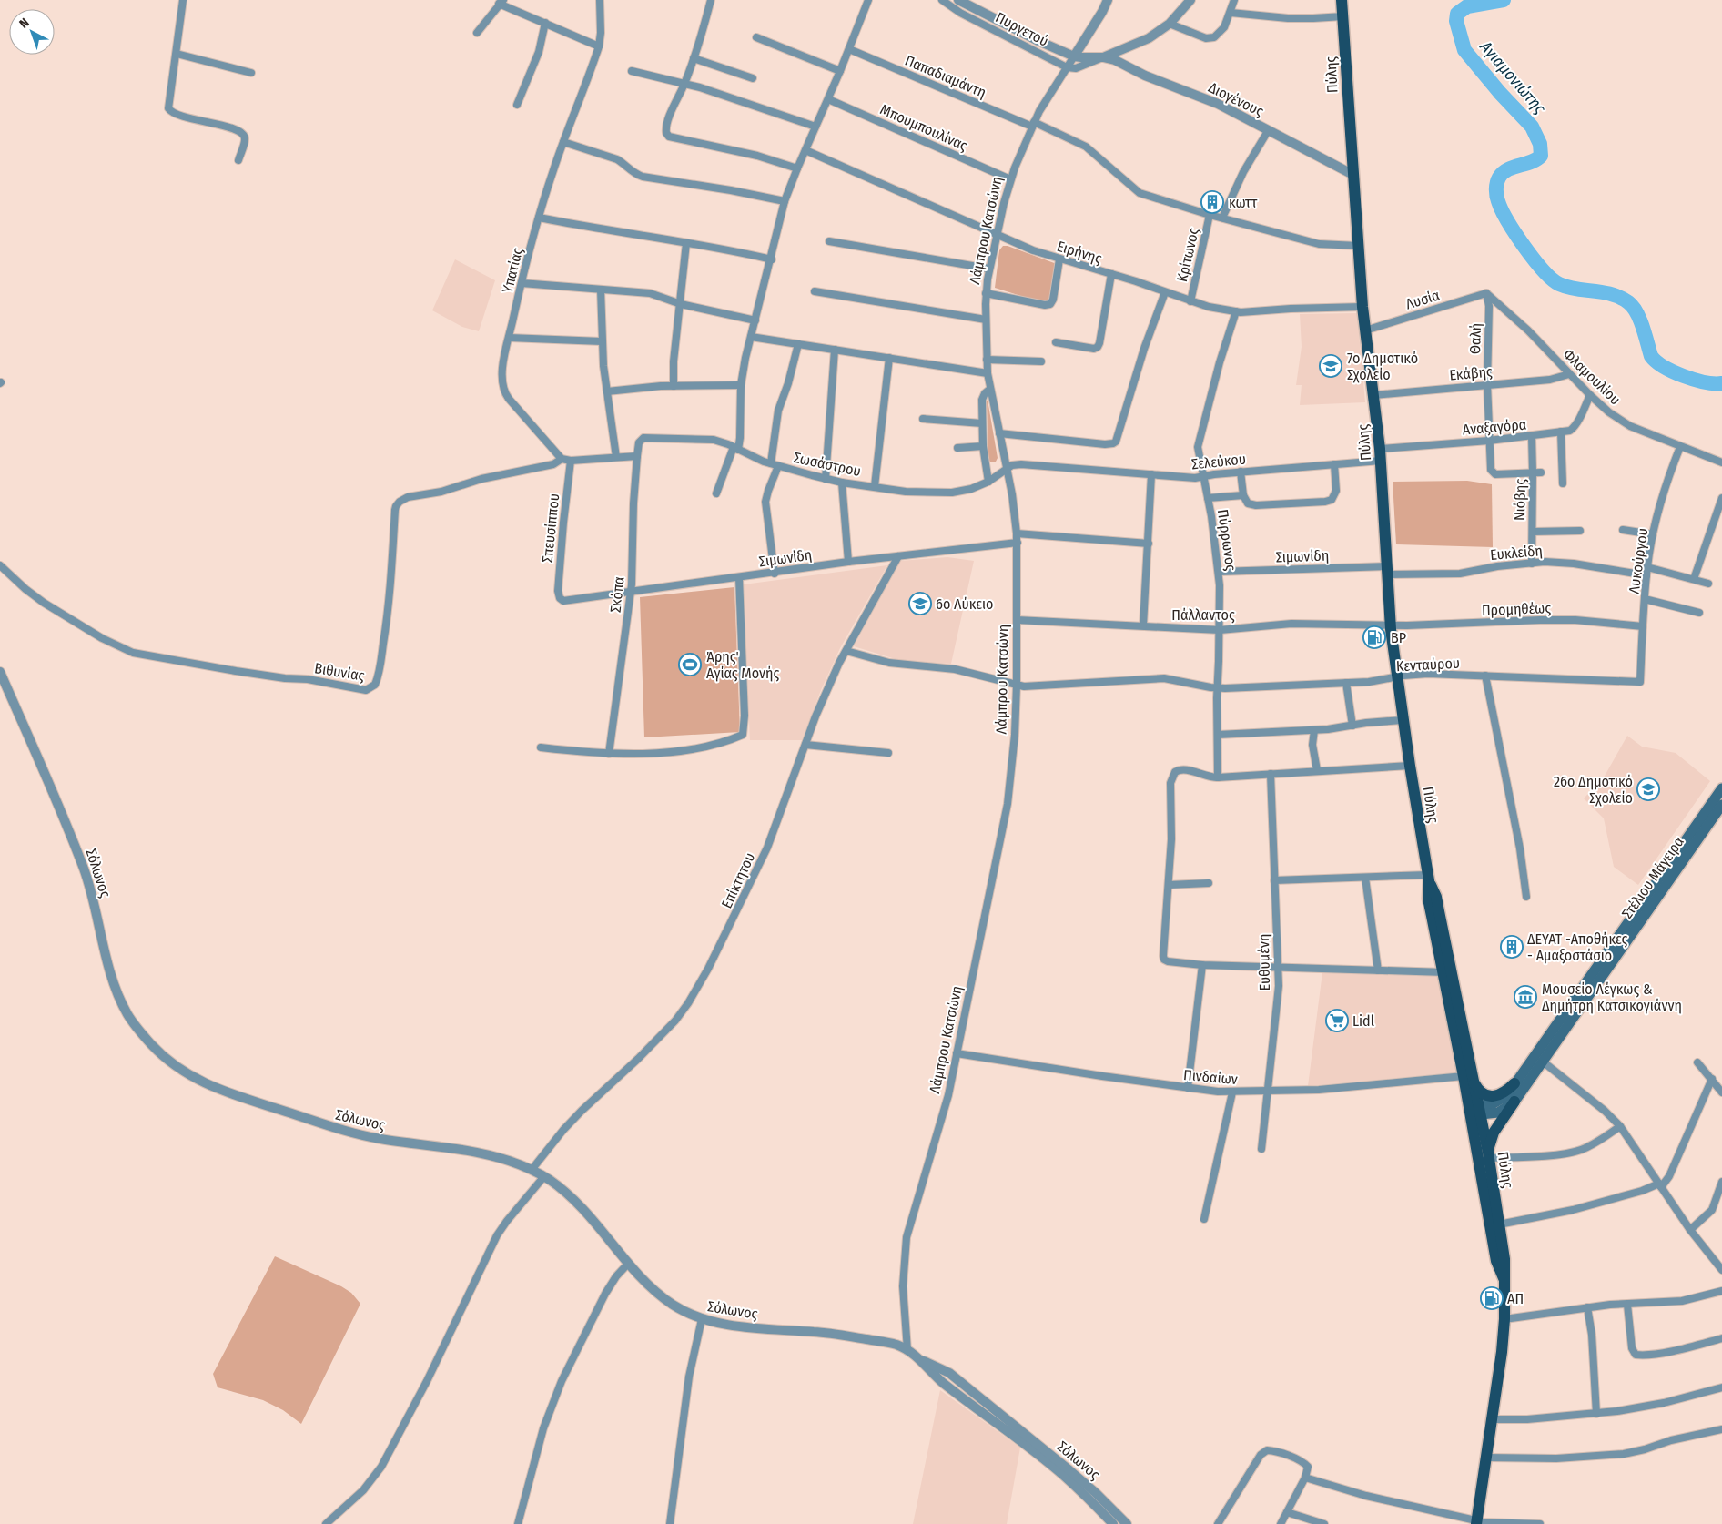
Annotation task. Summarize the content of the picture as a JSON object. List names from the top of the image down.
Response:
{
  "streets": {
    "main road": ["Πύλης", "Στέλιου Μάγειρα"],
    "street": [
      "Πυργετού",
      "Παπαδιαμάντη",
      "Διογένους",
      "Μπουμπουλίνας",
      "Λάμπρου Κατσώνη",
      "Ειρήνης",
      "Κρίτωνος",
      "Υπατίας",
      "Λυσία",
      "Θαλή",
      "Εκάβης",
      "Φλαμουλίου",
      "Αναξαγόρα",
      "Σελεύκου",
      "Σωσάστρου",
      "Νιόβης",
      "Σπευσίππου",
      "Πύρρωνος",
      "Ευκλείδη",
      "Σιμωνίδη",
      "Λυκούργου",
      "Σκόπα",
      "Προμηθέως",
      "Πάλλαντος",
      "Κενταύρου",
      "Βιθυνίας",
      "Σόλωνος",
      "Επίκτητου",
      "Ευθυμένη",
      "Πινδαίων"
    ]
  },
  "crossings": [
    ["Πυργετού", "Λάμπρου Κατσώνη"],
    ["Πύλης", "Παπαδιαμάντη"],
    ["Πύλης", "Διογένους"],
    ["Πύλης", "Ειρήνης"],
    ["Πύλης", "Λυσία"],
    ["Πύλης", "Εκάβης"],
    ["Πύλης", "Αναξαγόρα"],
    ["Πύλης", "Σελεύκου"],
    ["Πύλης", "Ευκλείδη"],
    ["Πύλης", "Σιμωνίδη"],
    ["Πύλης", "Προμηθέως"],
    ["Πύλης", "Πάλλαντος"],
    ["Πύλης", "Κενταύρου"],
    ["Πύλης", "Στέλιου Μάγειρα"],
    ["Πύλης", "Πινδαίων"],
    ["Παπαδιαμάντη", "Λάμπρου Κατσώνη"],
    ["Παπαδιαμάντη", "Κρίτωνος"],
    ["Μπουμπουλίνας", "Λάμπρου Κατσώνη"],
    ["Λάμπρου Κατσώνη", "Ειρήνης"],
    ["Λάμπρου Κατσώνη", "Σελεύκου"],
    ["Λάμπρου Κατσώνη", "Σωσάστρου"],
    ["Λάμπρου Κατσώνη", "Σιμωνίδη"],
    ["Λάμπρου Κατσώνη", "Πάλλαντος"],
    ["Λάμπρου Κατσώνη", "Κενταύρου"],
    ["Λάμπρου Κατσώνη", "Σόλωνος"],
    ["Λάμπρου Κατσώνη", "Πινδαίων"],
    ["Ειρήνης", "Κρίτωνος"],
    ["Ειρήνης", "Πύρρωνος"],
    ["Υπατίας", "Βιθυνίας"],
    ["Λυσία", "Θαλή"],
    ["Λυσία", "Φλαμουλίου"],
    ["Θαλή", "Εκάβης"],
    ["Θαλή", "Φλαμουλίου"],
    ["Θαλή", "Αναξαγόρα"],
    ["Θαλή", "Νιόβης"],
    ["Εκάβης", "Φλαμουλίου"],
    ["Φλαμουλίου", "Αναξαγόρα"],
    ["Φλαμουλίου", "Λυκούργου"],
    ["Αναξαγόρα", "Νιόβης"],
    ["Σελεύκου", "Σωσάστρου"],
    ["Σελεύκου", "Πύρρωνος"],
    ["Σωσάστρου", "Σκόπα"],
    ["Νιόβης", "Ευκλείδη"],
    ["Σπευσίππου", "Σιμωνίδη"],
    ["Πύρρωνος", "Σιμωνίδη"],
    ["Πύρρωνος", "Πάλλαντος"],
    ["Πύρρωνος", "Κενταύρου"],
    ["Ευκλείδη", "Σιμωνίδη"],
    ["Ευκλείδη", "Λυκούργου"],
    ["Σιμωνίδη", "Σκόπα"],
    ["Σιμωνίδη", "Επίκτητου"],
    ["Λυκούργου", "Προμηθέως"],
    ["Λυκούργου", "Κενταύρου"],
    ["Προμηθέως", "Πάλλαντος"],
    ["Κενταύρου", "Επίκτητου"],
    ["Σόλωνος", "Επίκτητου"],
    ["Ευθυμένη", "Πινδαίων"]
  ],
  "water": ["Αγιαμονιώτης"],
  "places": {
    "building": ["κωττ", "ΔΕΥΑΤ -Αποθήκες - Αμαξοστάσιο"],
    "school or university": ["7ο Δημοτικό Σχολείο", "6ο Λύκειο", "26ο Δημοτικό Σχολείο"],
    "fuel station": ["BP", "ΑΠ"],
    "sports": ["Άρης' Αγίας Μονής"],
    "museum": ["Μουσείο Λέγκως & Δημήτρη Κατσικογιάννη"],
    "supermarket": ["Lidl"]
  },
  "north": "top left"
}
